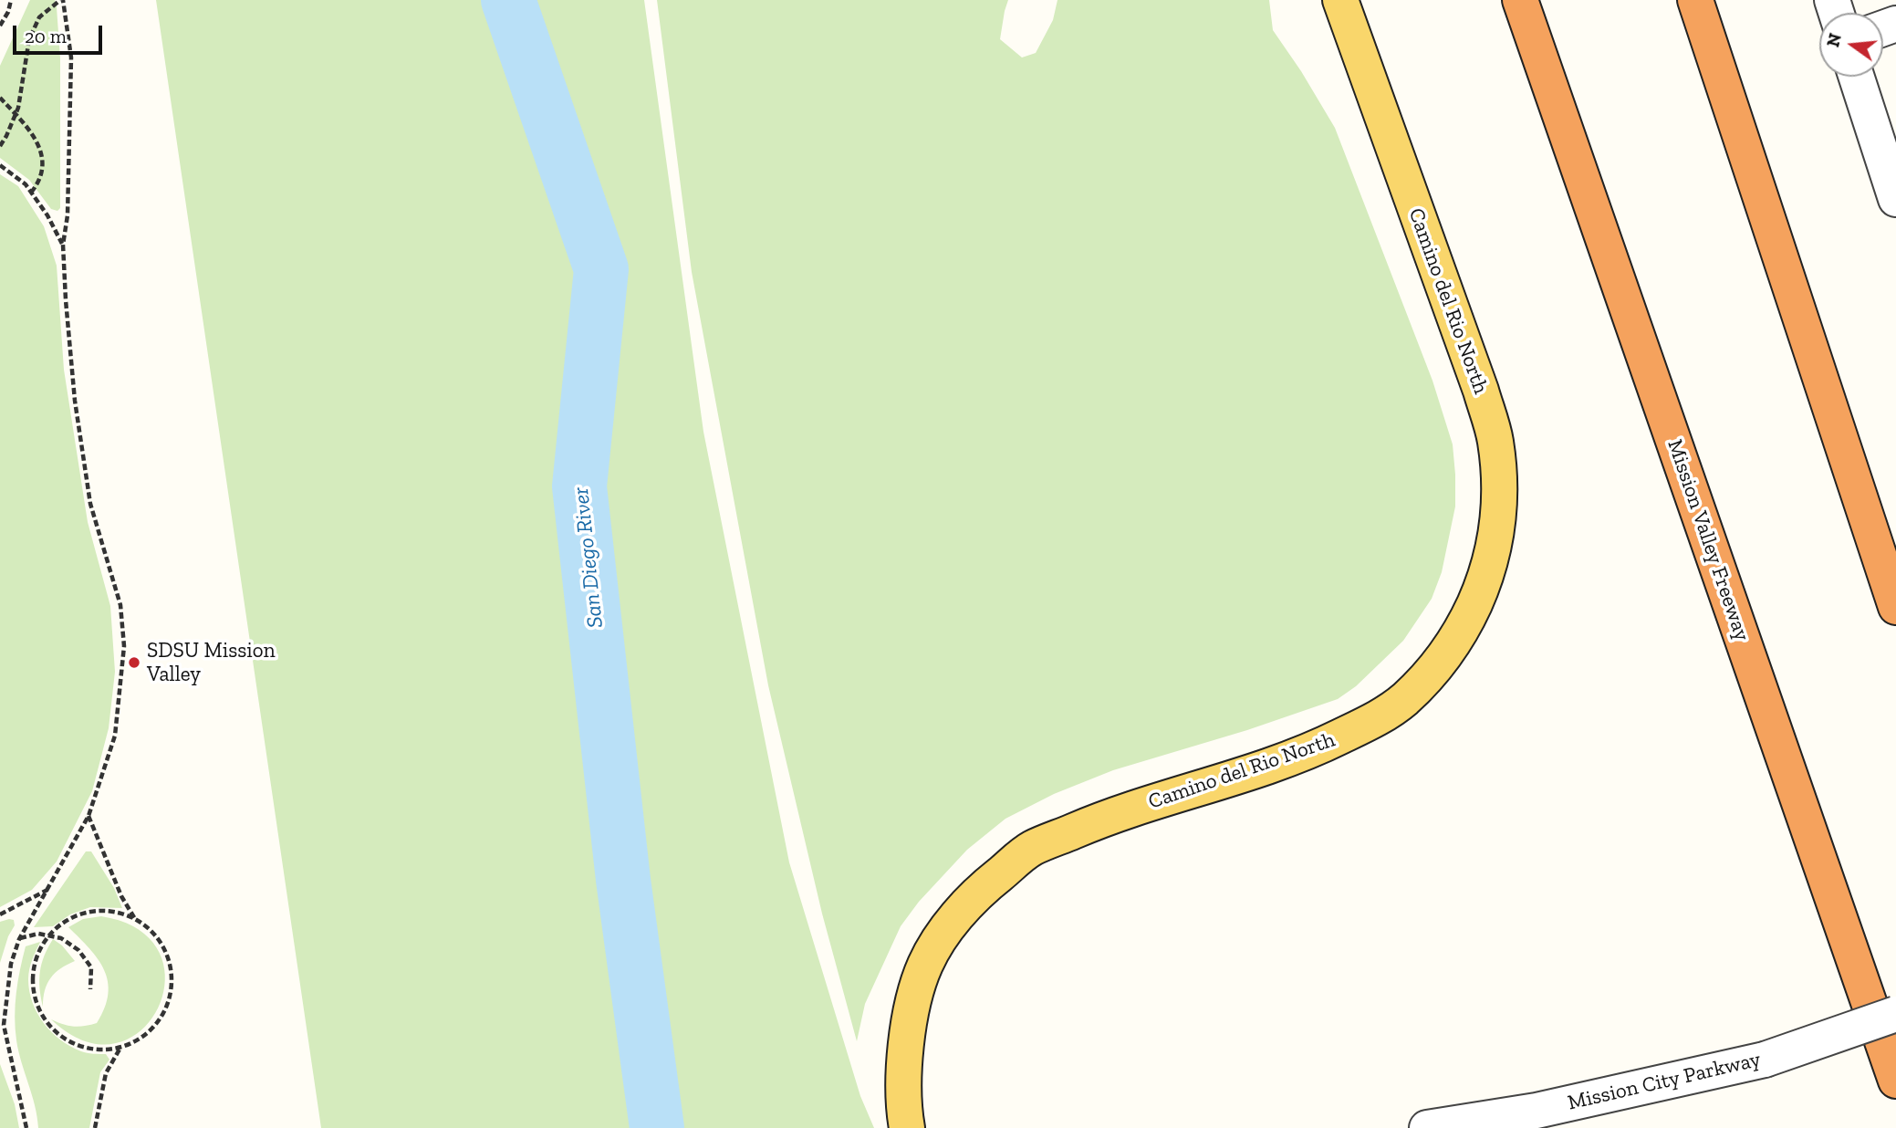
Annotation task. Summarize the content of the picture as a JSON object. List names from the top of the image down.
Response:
{
  "streets": {
    "highway": ["Mission Valley Freeway"],
    "main road": ["Camino del Rio North"],
    "street": ["Mission City Parkway"]
  },
  "water": ["San Diego River"],
  "places": ["SDSU Mission Valley"],
  "scale_bar": "20 m",
  "north": "left"
}
